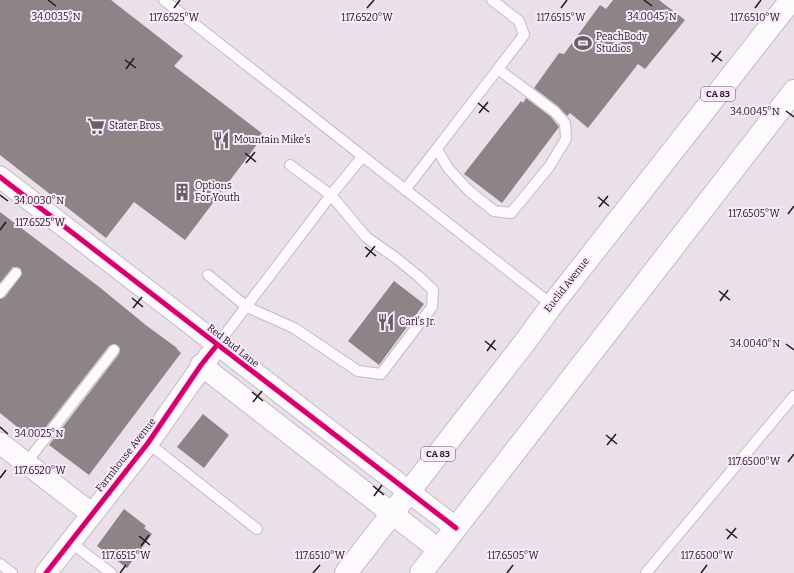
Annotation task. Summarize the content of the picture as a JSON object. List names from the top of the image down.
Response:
{
  "streets": {
    "main road": ["CA 83", "Euclid Avenue"],
    "street": ["Red Bud Lane", "Farmhouse Avenue"]
  },
  "crossings": [
    ["Euclid Avenue", "Red Bud Lane"],
    ["Red Bud Lane", "Farmhouse Avenue"]
  ],
  "places": {
    "sports": ["PeachBody Studios"],
    "supermarket": ["Stater Bros."],
    "restaurant": ["Mountain Mike's", "Carl's Jr."],
    "building": ["Options For Youth"]
  },
  "coordinates": [
    "34.0035°N",
    "34.0045°N",
    "117.6525°W",
    "117.6520°W",
    "117.6515°W",
    "117.6510°W",
    "34.0030°N",
    "117.6505°W",
    "34.0040°N",
    "34.0025°N",
    "117.6500°W"
  ]
}
